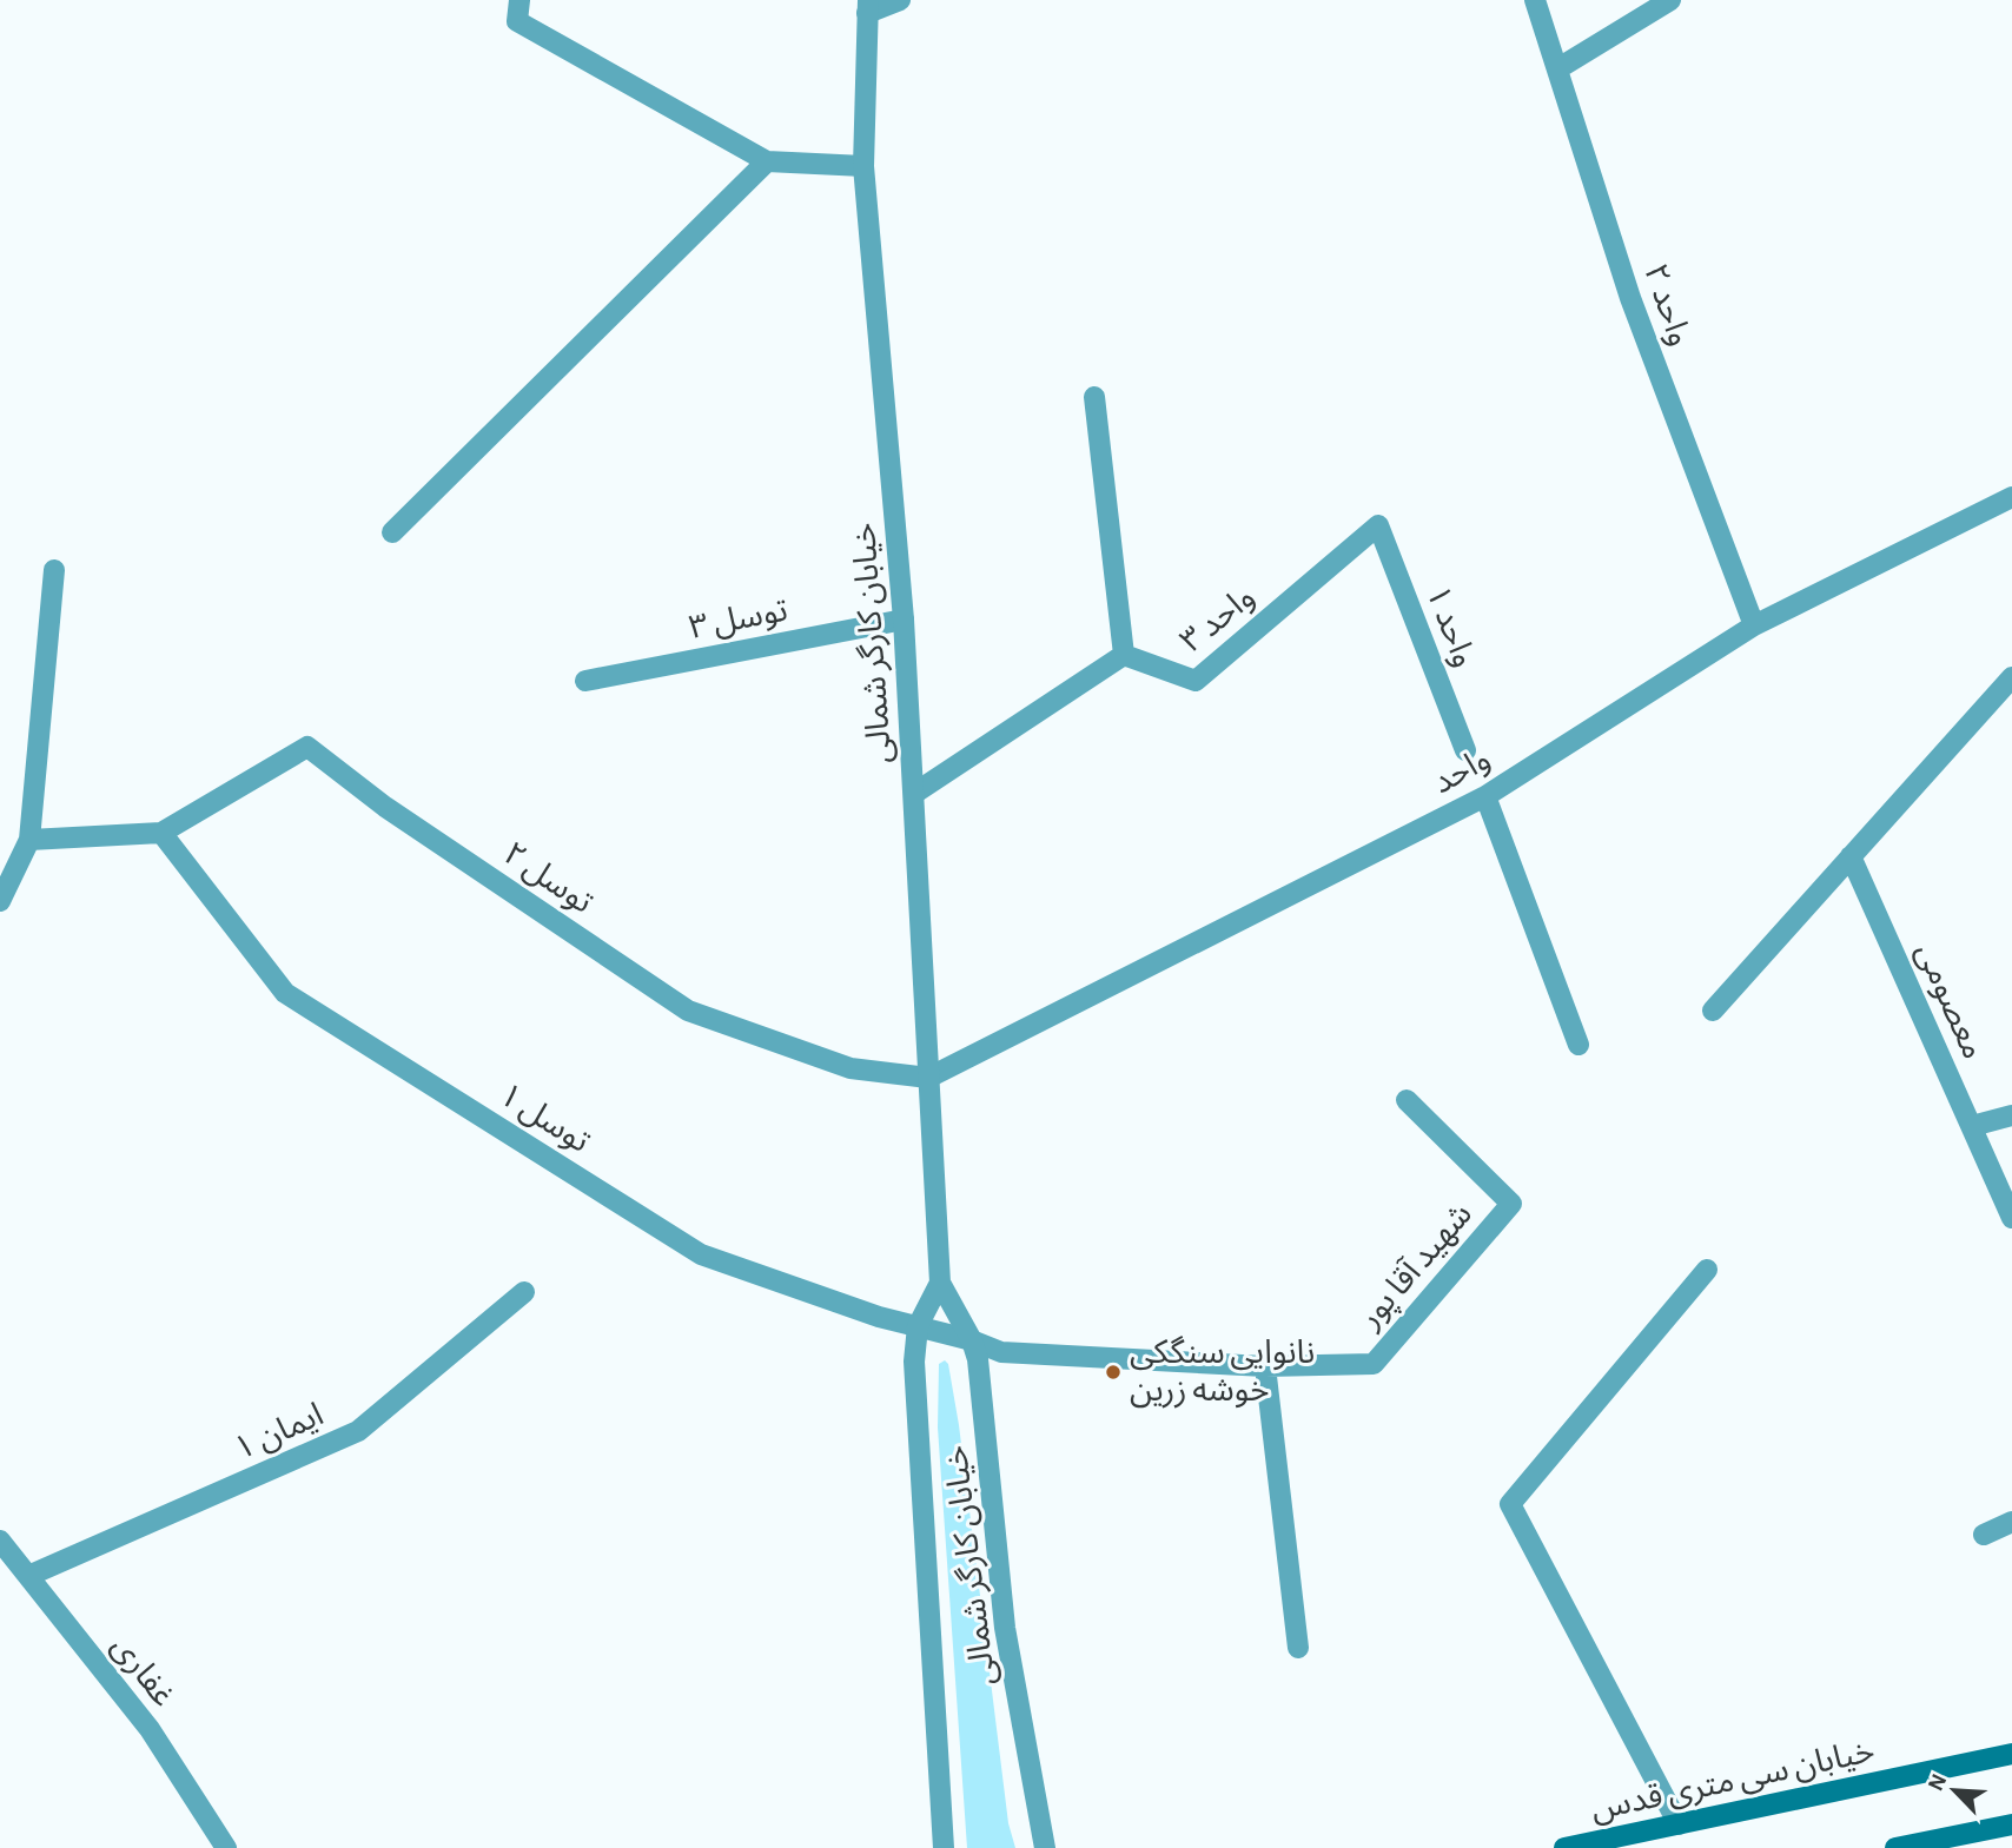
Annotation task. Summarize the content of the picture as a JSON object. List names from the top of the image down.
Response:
{
  "streets": {
    "main road": ["خیابان سی متری قدس"],
    "street": [
      "واحد ۲",
      "توسل ۳",
      "واحد ۳",
      "واحد ۱",
      "خیابان کارگر شمالی",
      "واحد",
      "توسل ۲",
      "معصومی",
      "توسل ۱",
      "شهید آقا پور",
      "ایمان ۱",
      "غفاری"
    ]
  },
  "crossings": [
    ["واحد ۲", "واحد"],
    ["توسل ۳", "خیابان کارگر شمالی"],
    ["واحد ۳", "واحد ۱"],
    ["خیابان کارگر شمالی", "واحد"],
    ["خیابان کارگر شمالی", "توسل ۲"],
    ["خیابان کارگر شمالی", "توسل ۱"],
    ["خیابان کارگر شمالی", "شهید آقا پور"],
    ["واحد", "توسل ۲"],
    ["توسل ۲", "توسل ۱"],
    ["توسل ۱", "شهید آقا پور"],
    ["ایمان ۱", "غفاری"]
  ],
  "places": ["نانوایی سنگکی خوشه زرین"],
  "north": "top left"
}
